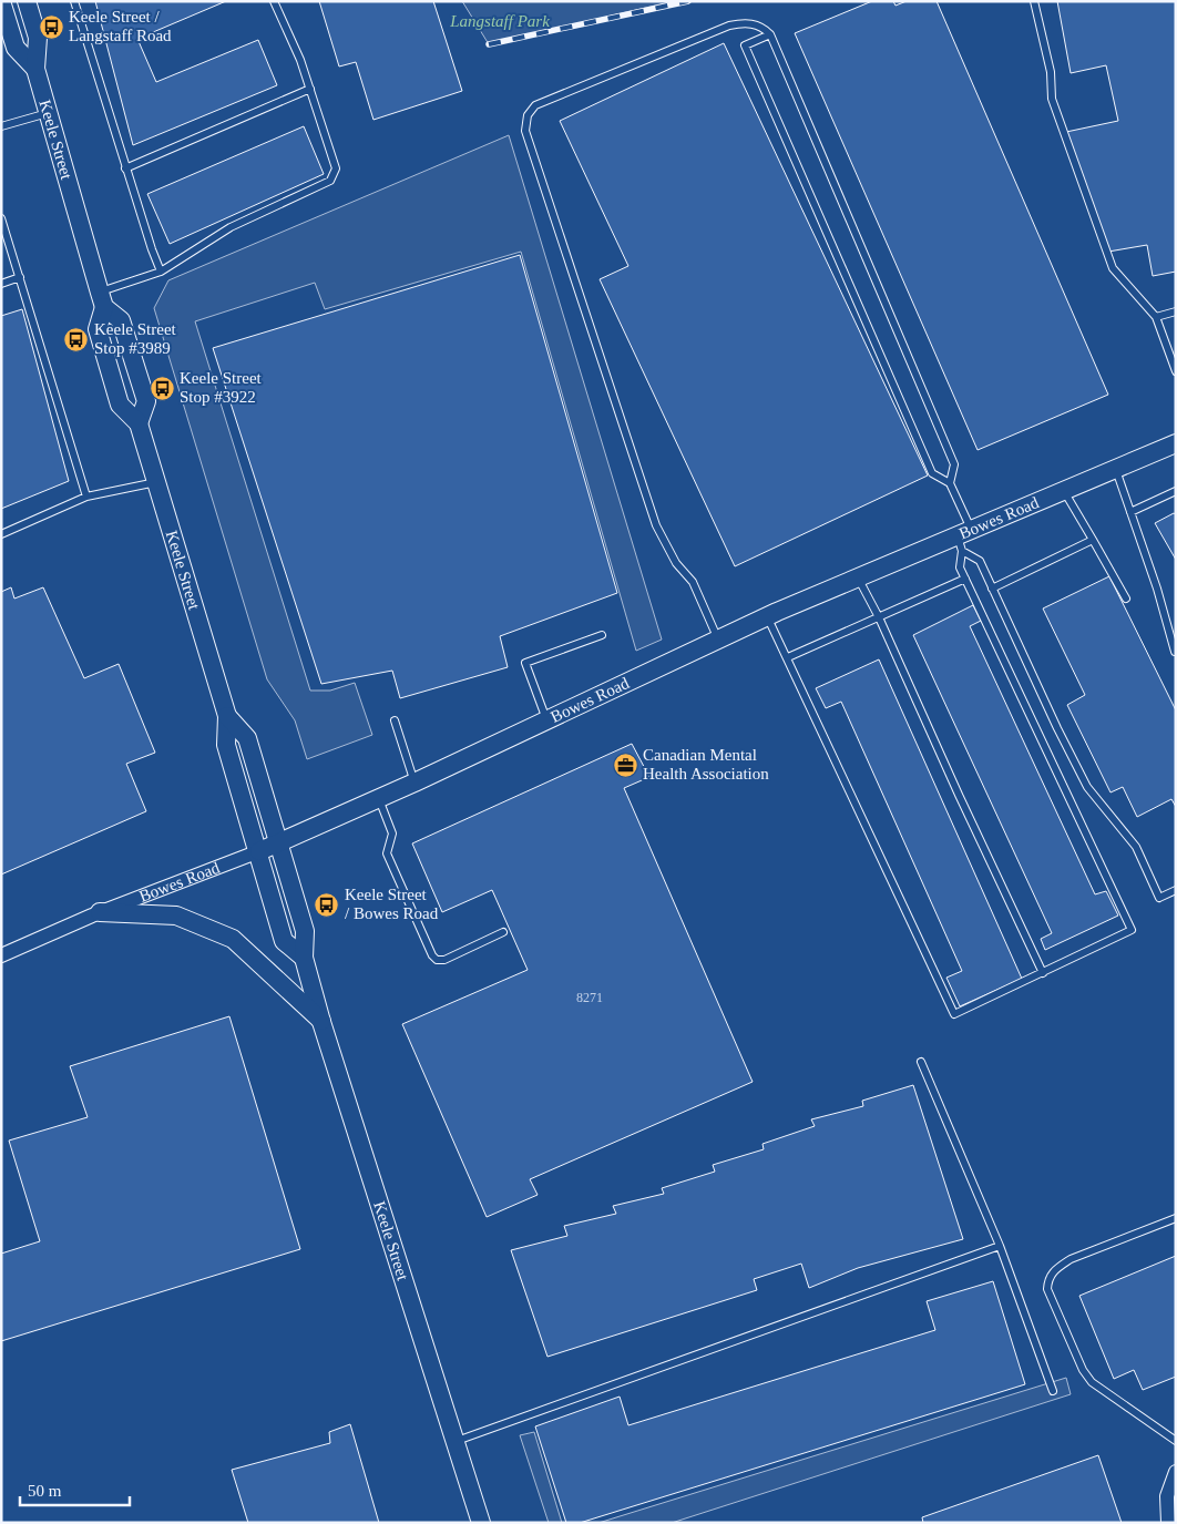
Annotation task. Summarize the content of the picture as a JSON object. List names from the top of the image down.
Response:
{
  "streets": {
    "main road": ["Keele Street", "Bowes Road"]
  },
  "crossings": [
    ["Keele Street", "Bowes Road"]
  ],
  "parks": ["Langstaff Park"],
  "places": {
    "bus stop": [
      "Keele Street / Langstaff Road",
      "Keele Street Stop #3989",
      "Keele Street Stop #3922",
      "Keele Street / Bowes Road"
    ],
    "office": ["Canadian Mental Health Association"]
  },
  "house_numbers": ["8271"],
  "scale_bar": "50 m"
}
